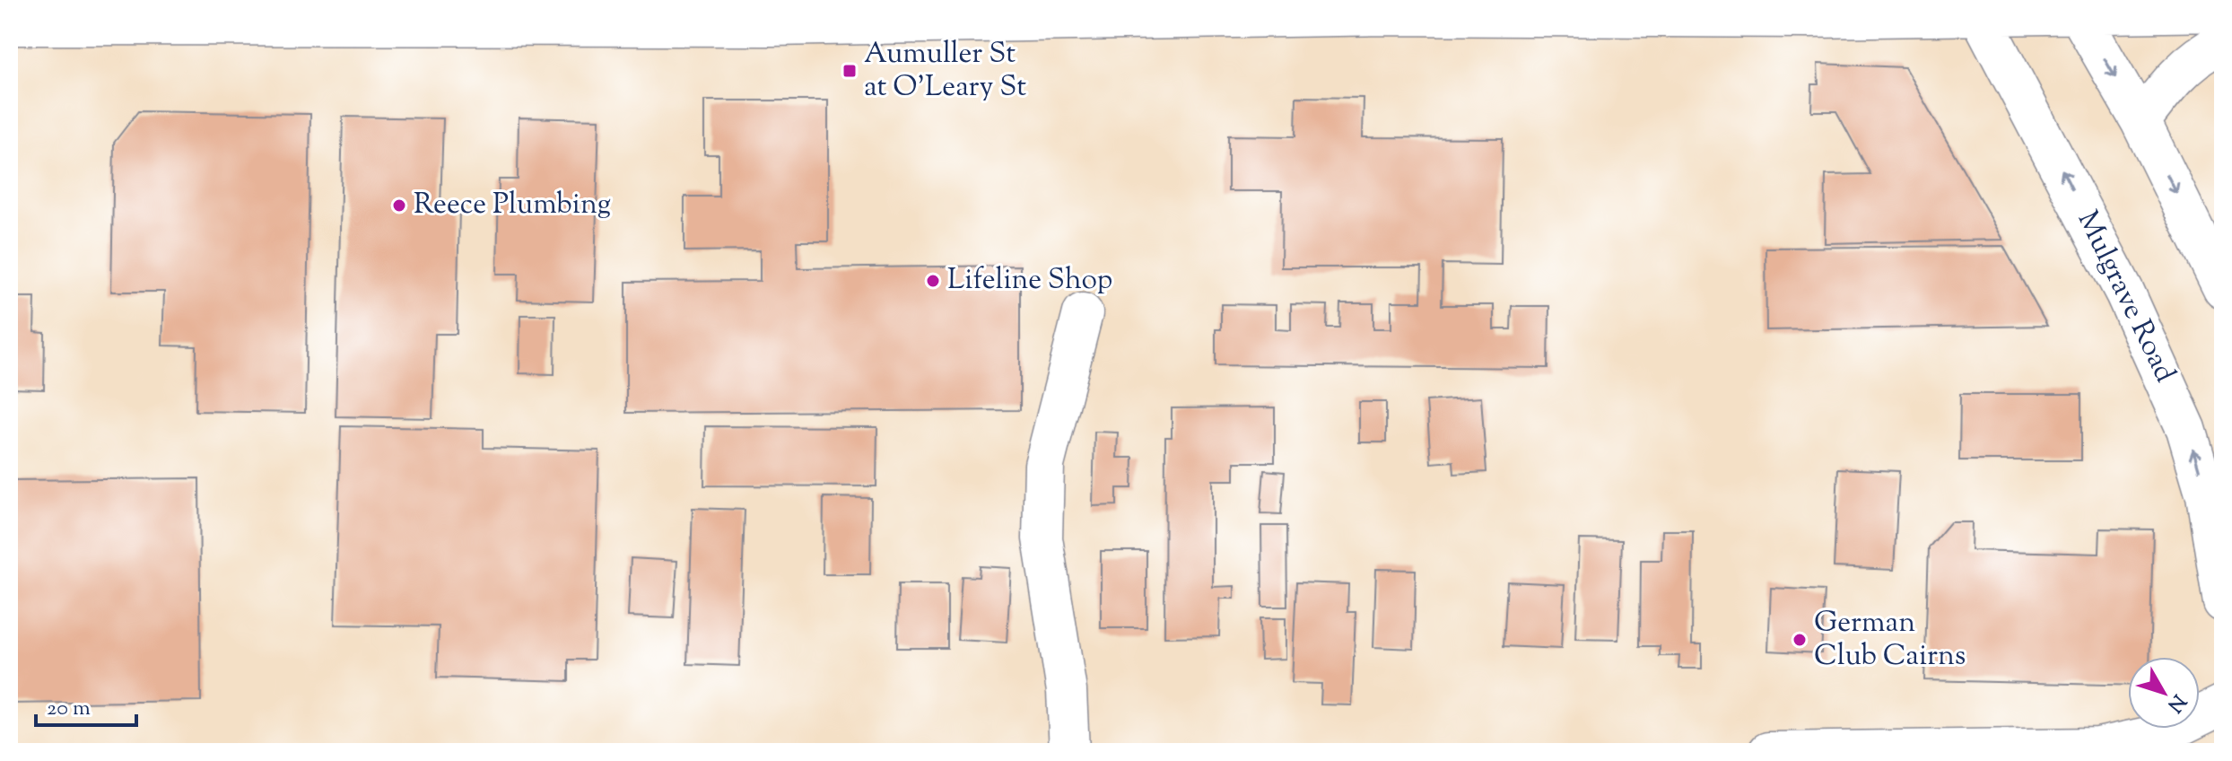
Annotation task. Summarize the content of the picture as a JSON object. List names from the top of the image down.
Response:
{
  "streets": {
    "main road": ["Mulgrave Road"]
  },
  "places": {
    "transit": ["Aumuller St at O'Leary St"],
    "other": ["Reece Plumbing", "Lifeline Shop", "German Club Cairns"]
  },
  "scale_bar": "20 m",
  "north": "bottom right"
}
